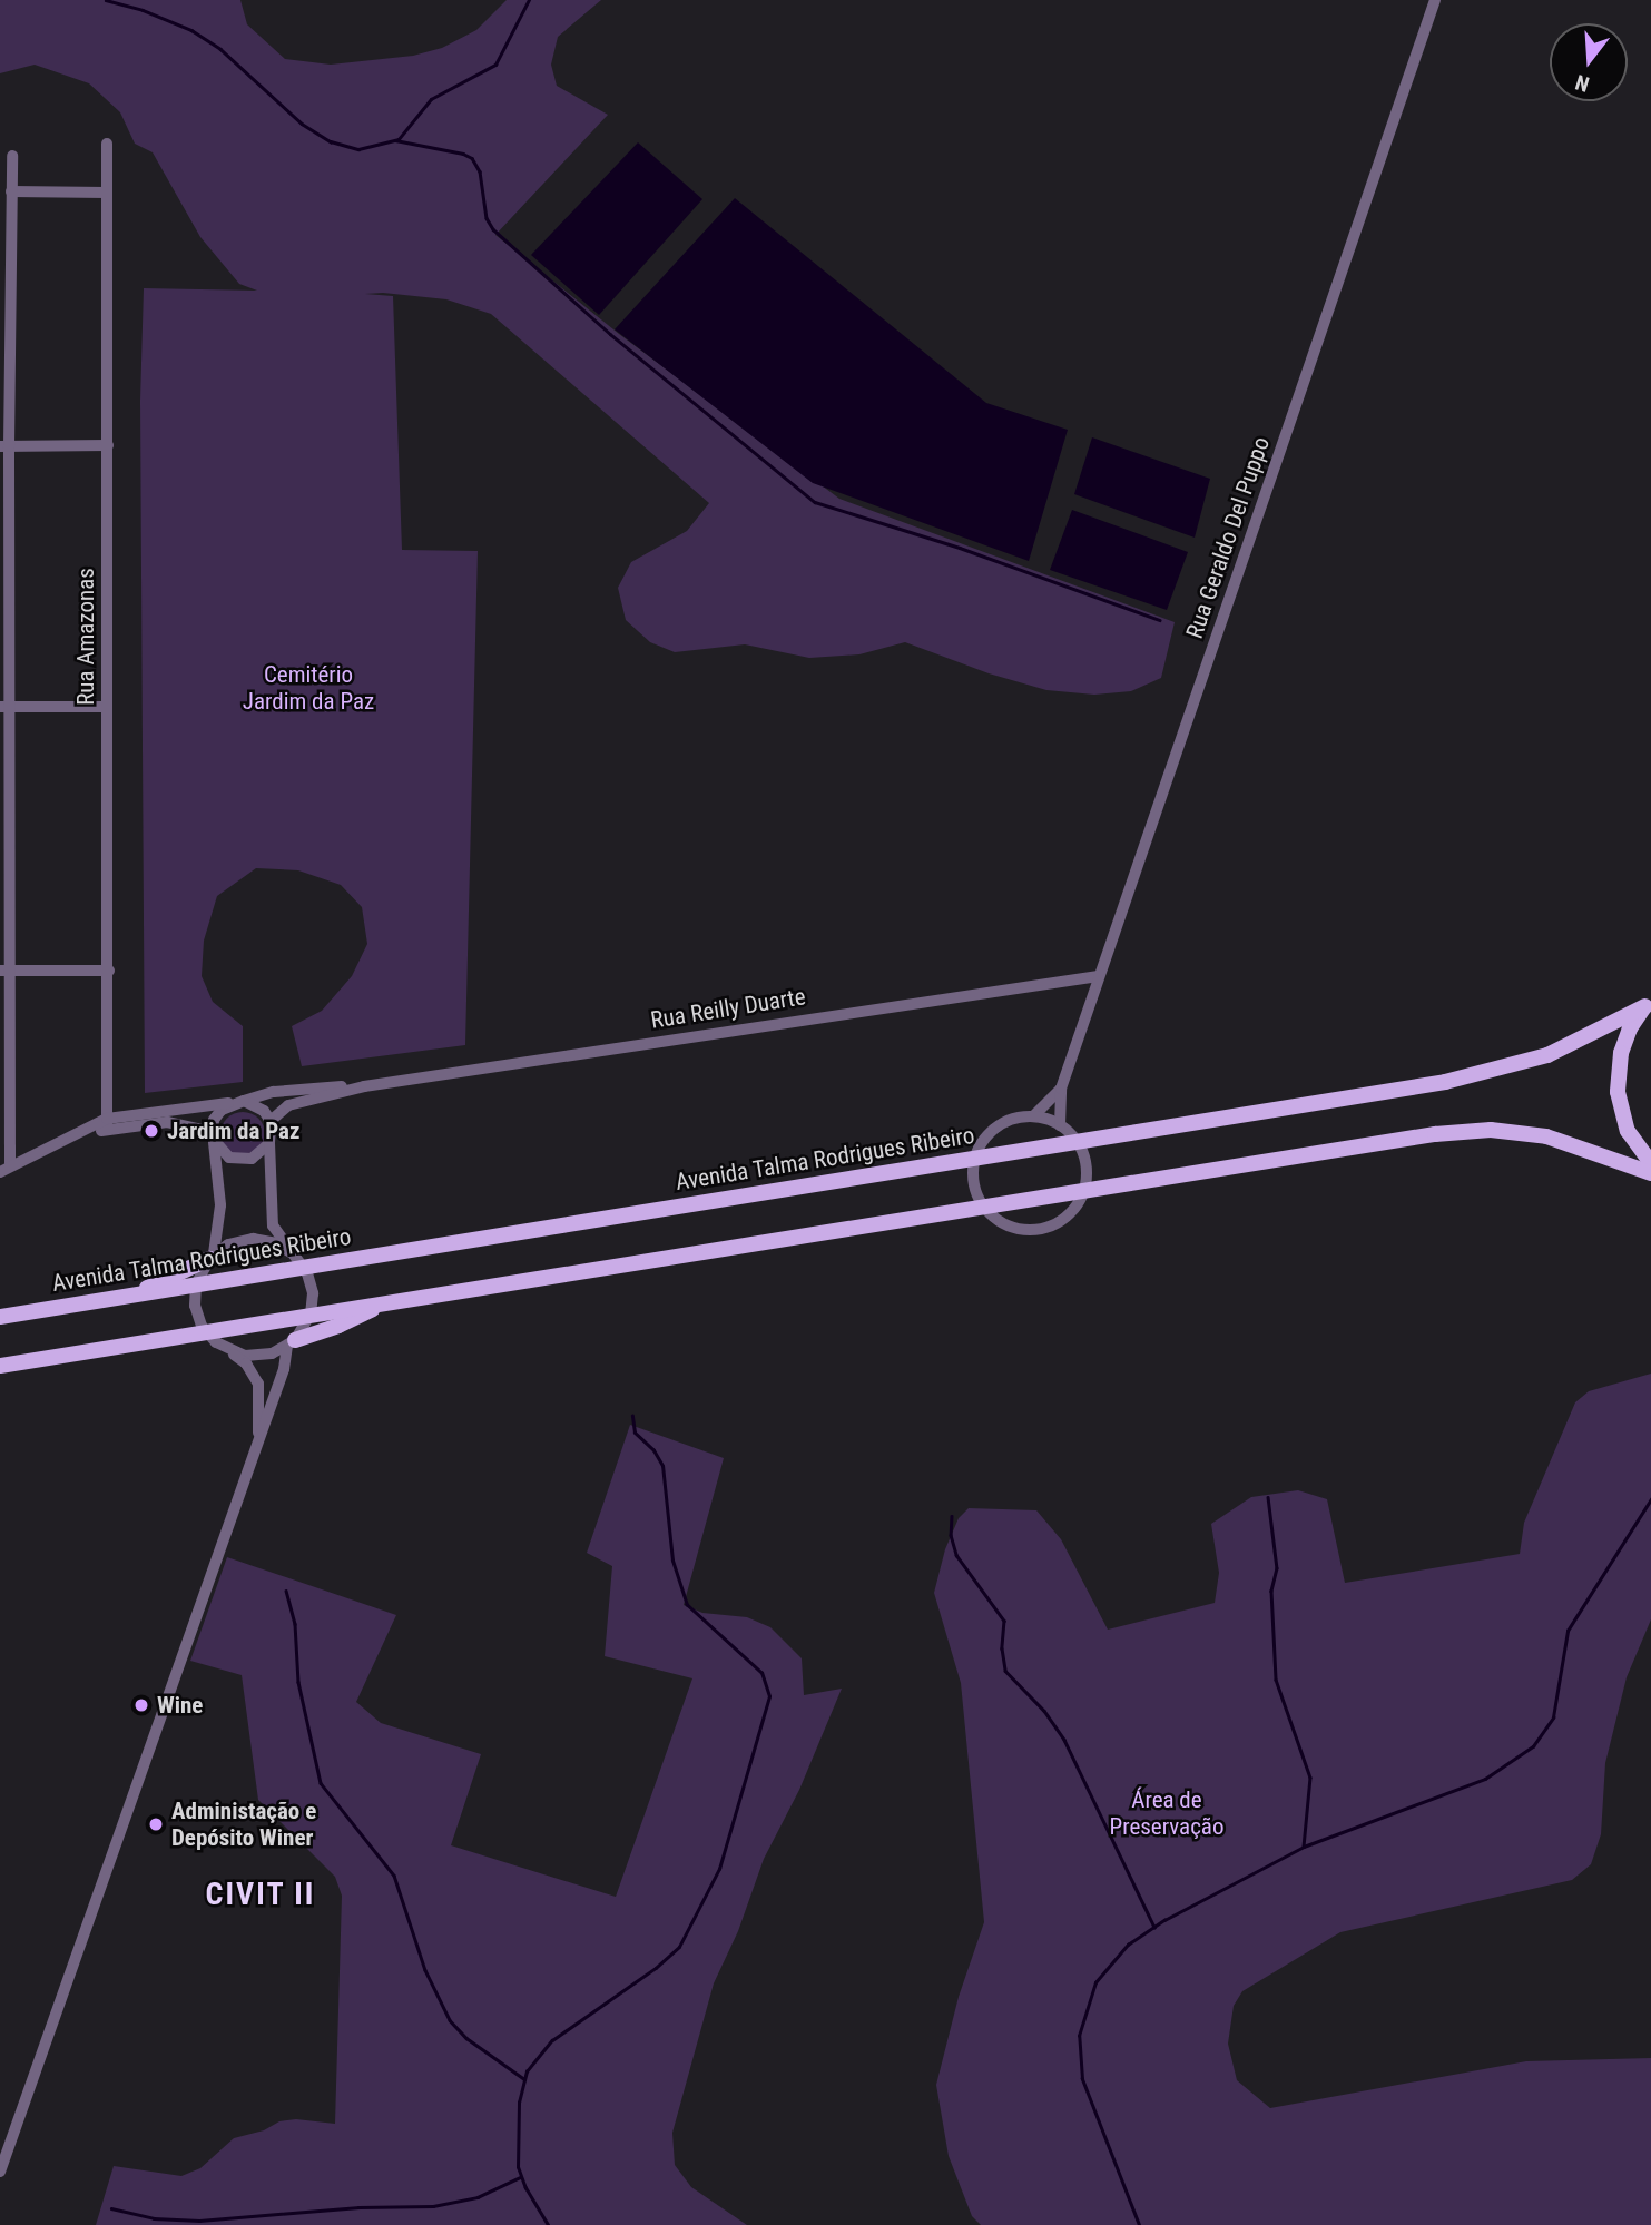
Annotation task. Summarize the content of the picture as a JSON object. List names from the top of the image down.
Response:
{
  "streets": {
    "main road": ["Avenida Talma Rodrigues Ribeiro"],
    "street": ["Rua Geraldo Del Puppo", "Rua Amazonas", "Rua Reilly Duarte"]
  },
  "crossings": [
    ["Rua Geraldo Del Puppo", "Rua Reilly Duarte"],
    ["Rua Amazonas", "Rua Reilly Duarte"]
  ],
  "districts": ["CIVIT II"],
  "parks": ["Cemitério Jardim da Paz", "Área de Preservação"],
  "places": ["Jardim da Paz", "Wine", "Administação e Depósito Winer"],
  "north": "bottom"
}
